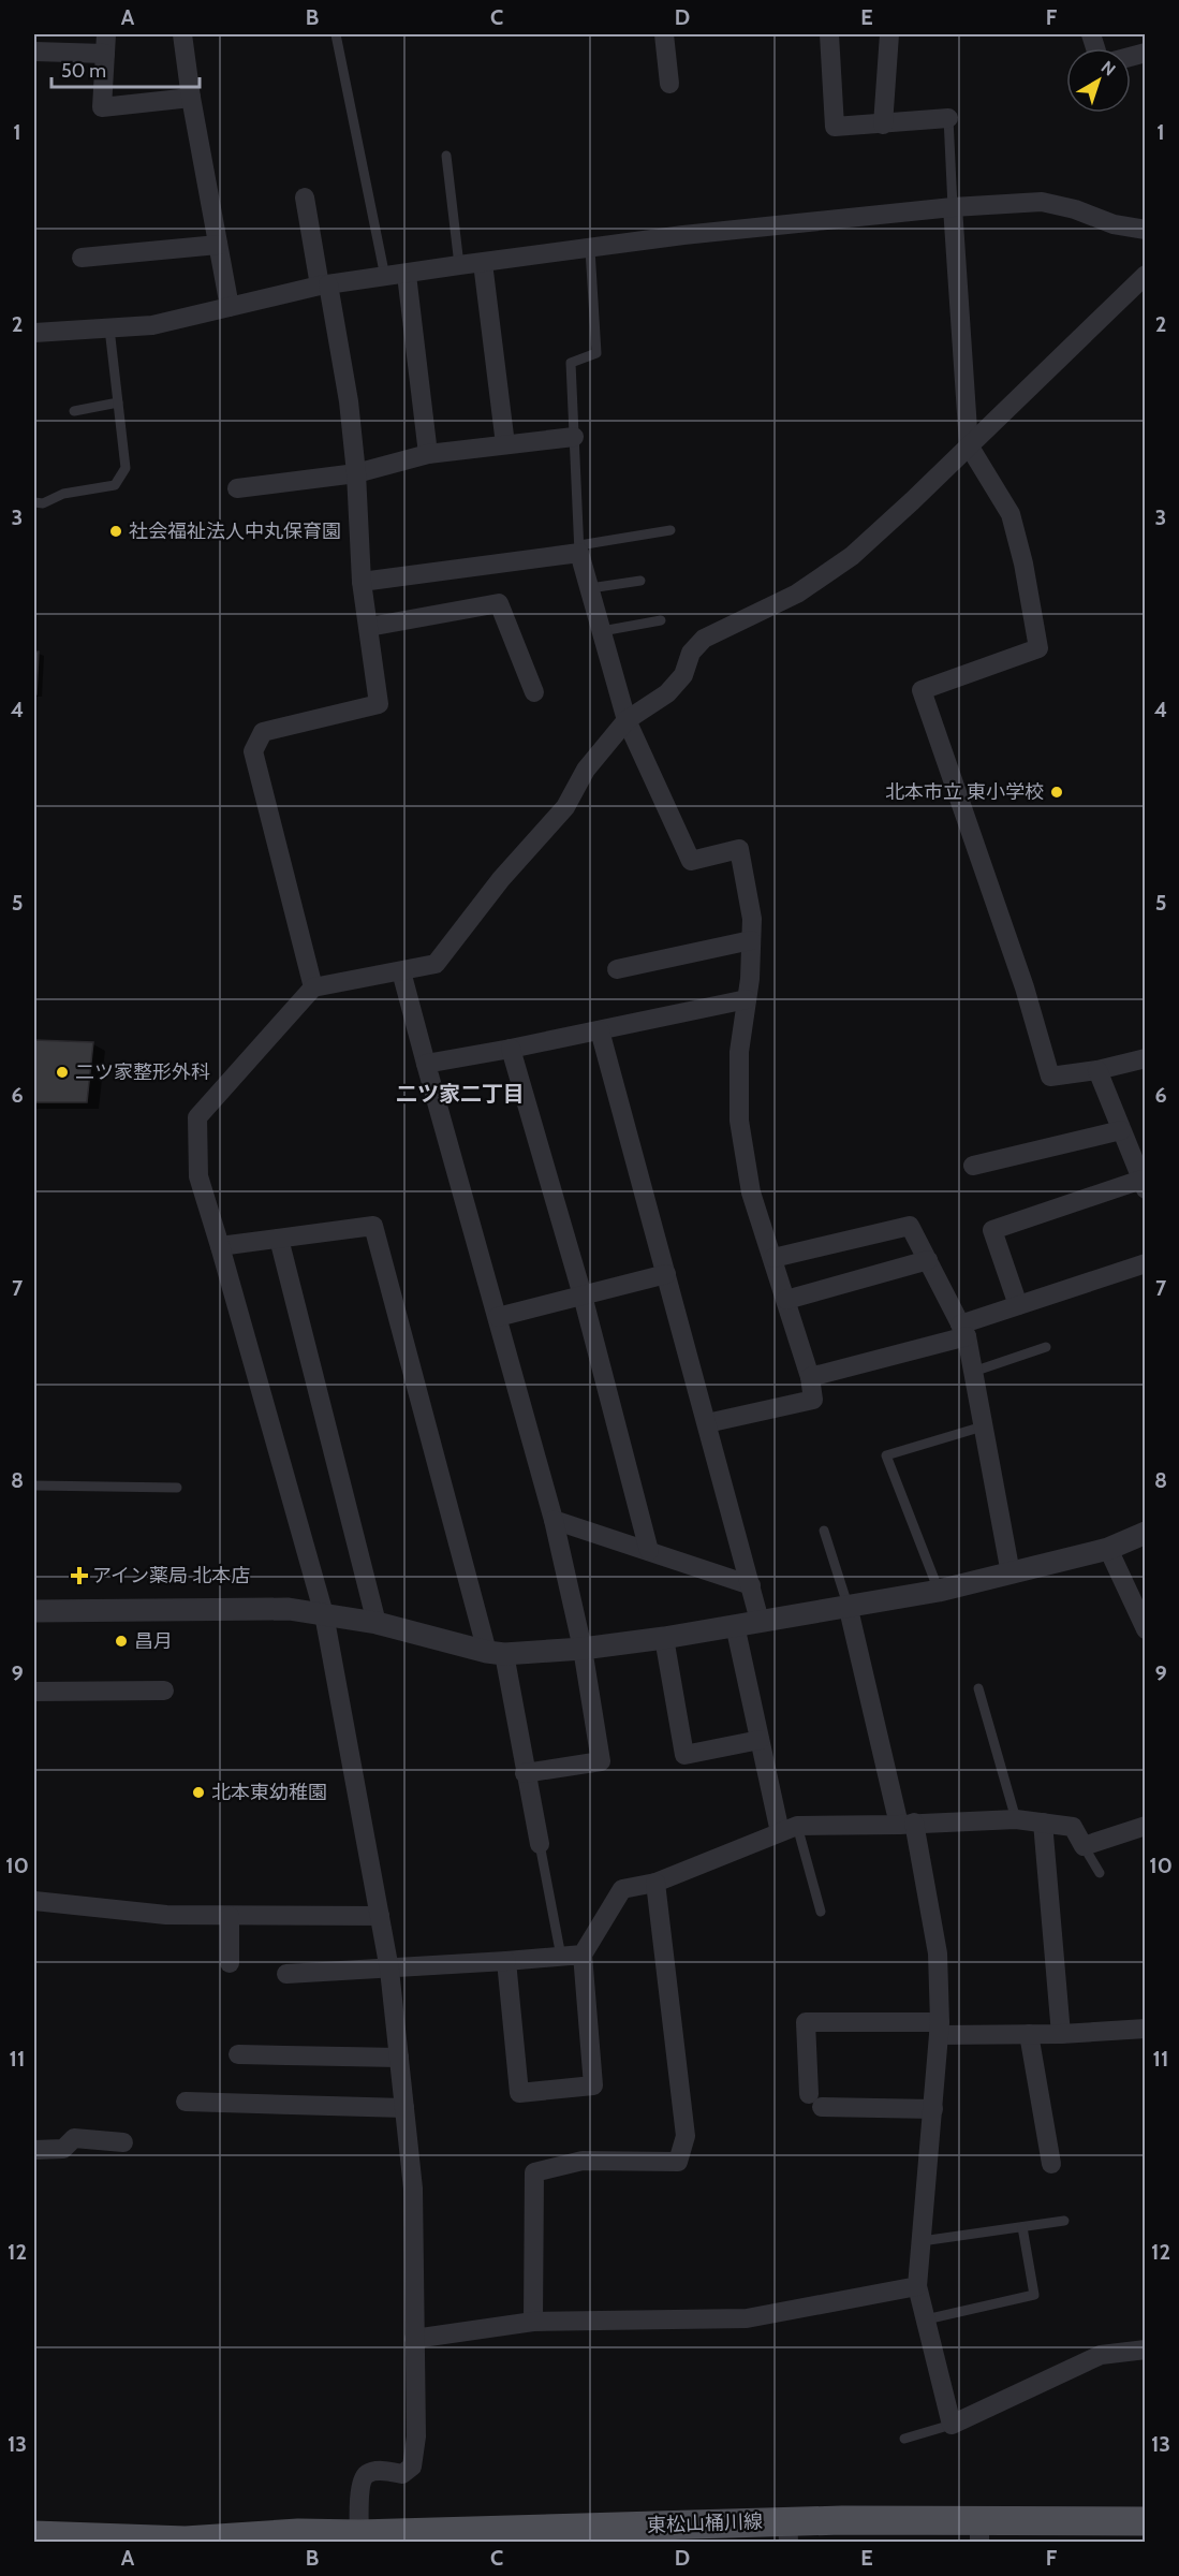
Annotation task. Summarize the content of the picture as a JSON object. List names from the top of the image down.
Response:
{
  "streets": {
    "main road": ["東松山桶川線"]
  },
  "districts": ["二ツ家二丁目"],
  "places": {
    "other": [
      "社会福祉法人中丸保育園",
      "北本市立 東小学校",
      "二ツ家整形外科",
      "昌月",
      "北本東幼稚園"
    ],
    "health": ["アイン薬局 北本店"]
  },
  "scale_bar": "50 m",
  "north": "top right",
  "grid": {
    "columns": [
      "A",
      "B",
      "C",
      "D",
      "E",
      "F"
    ],
    "rows": [
      "1",
      "2",
      "3",
      "4",
      "5",
      "6",
      "7",
      "8",
      "9",
      "10",
      "11",
      "12",
      "13"
    ]
  }
}
